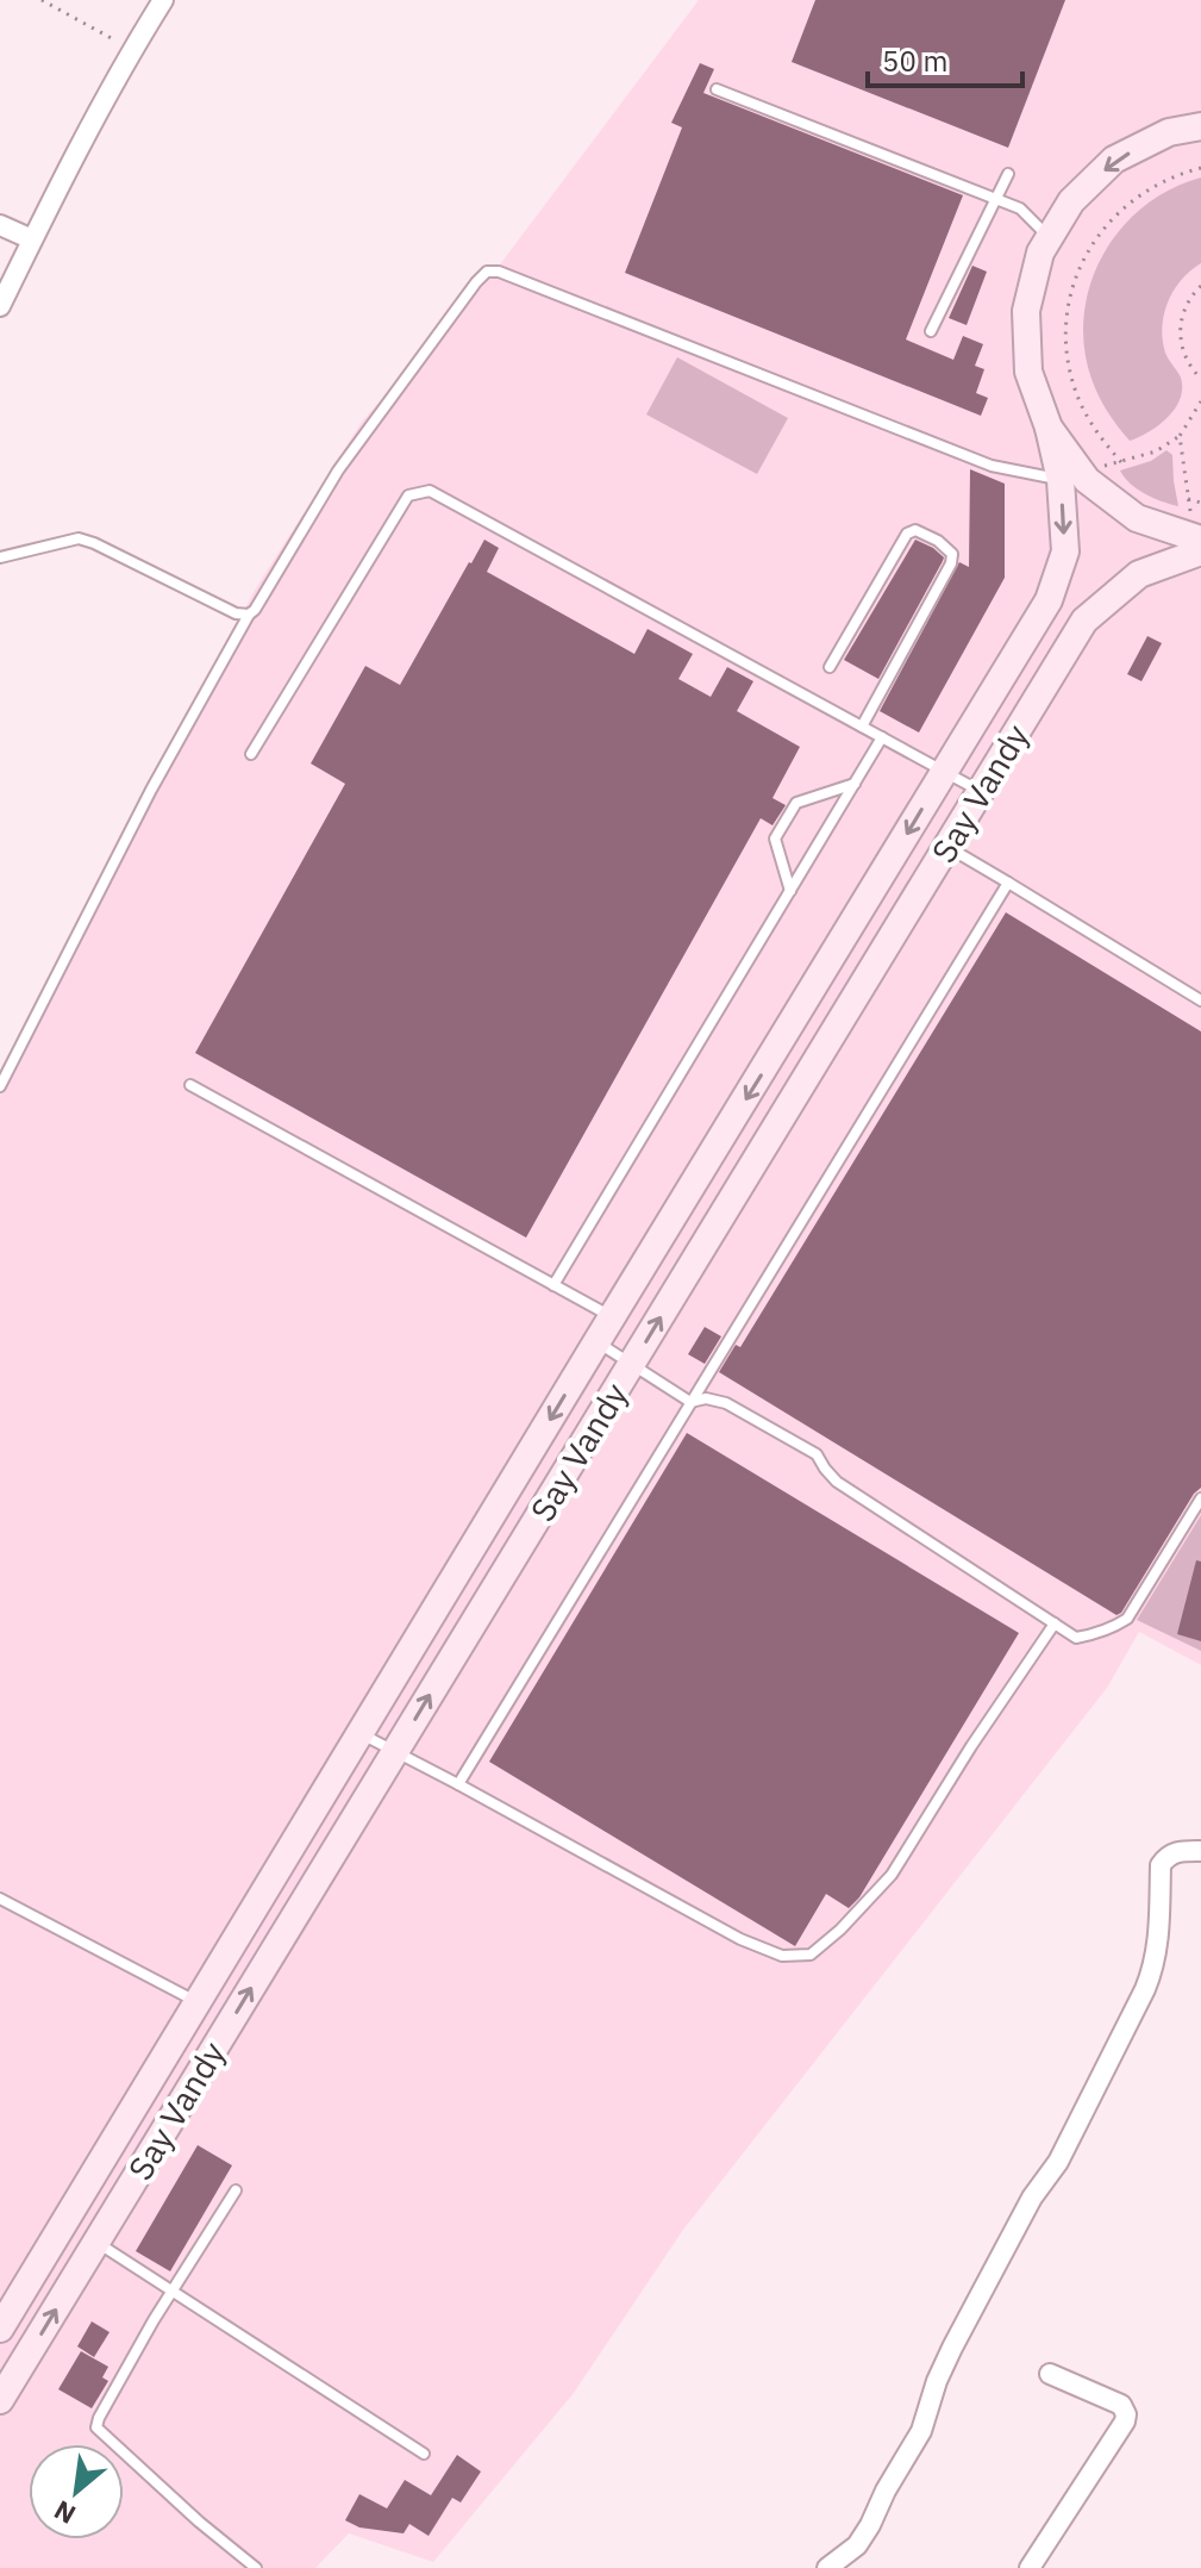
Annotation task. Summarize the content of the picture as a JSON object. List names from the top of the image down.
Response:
{
  "streets": {
    "street": ["Say Vandy"]
  },
  "scale_bar": "50 m",
  "north": "bottom left"
}
